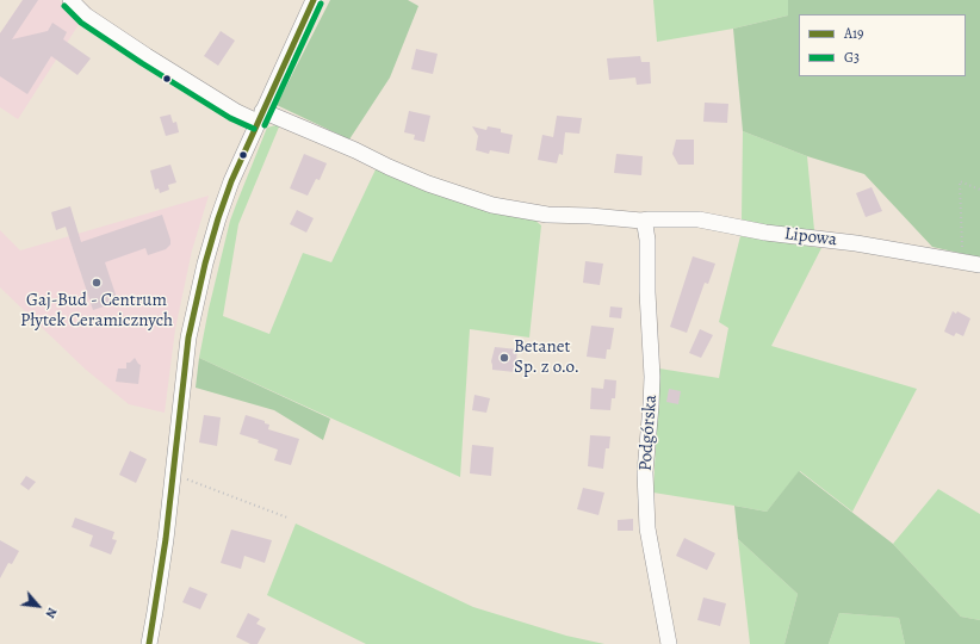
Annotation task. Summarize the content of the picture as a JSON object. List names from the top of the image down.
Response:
{
  "streets": {
    "street": ["Lipowa", "Podgórska"]
  },
  "crossings": [
    ["Lipowa", "Podgórska"]
  ],
  "places": ["Gaj-Bud - Centrum Płytek Ceramicznych", "Betanet Sp. z o.o."],
  "lines": ["transit line A19", "transit line G3"],
  "legend": ["A19", "G3"],
  "north": "bottom right"
}
